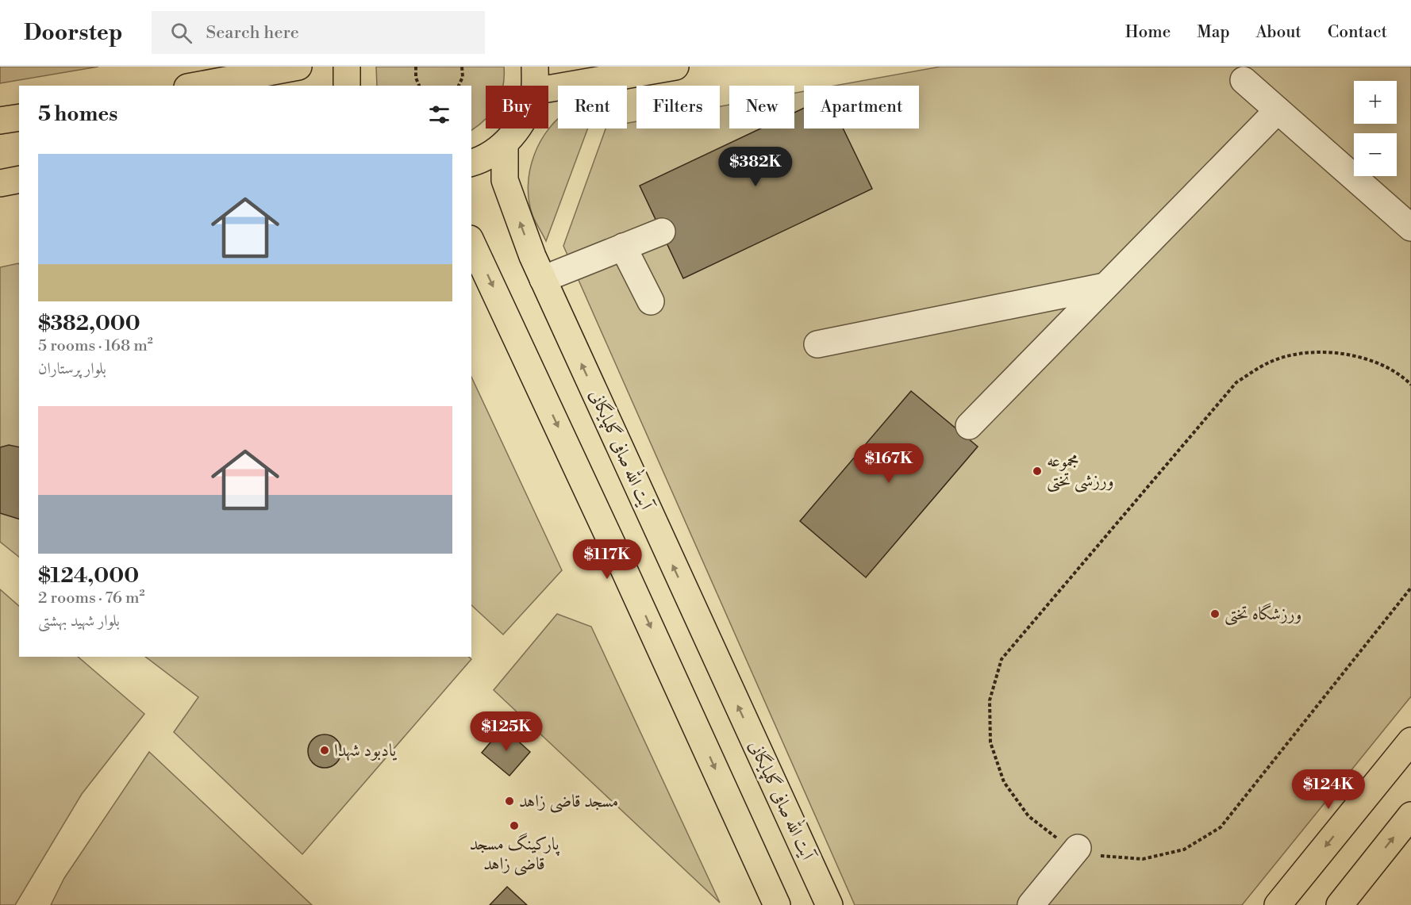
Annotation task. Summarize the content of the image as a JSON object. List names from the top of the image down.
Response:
{
  "streets": {
    "main road": ["آیت الله صافی گلپایگانی"]
  },
  "places": [
    "مجموعه ورزشی تختی",
    "ورزشگاه تختی",
    "یادبود شهدا",
    "مسجد قاضی زاهد",
    "پارکینگ مسجد قاضی زاهد"
  ],
  "page": {
    "header": "Doorstep",
    "search": "Search here",
    "nav": [
      "Home",
      "Map",
      "About",
      "Contact"
    ],
    "map_buttons": ["+", "−"],
    "chip": [
      "Buy",
      "Rent",
      "Filters",
      "New",
      "Apartment"
    ],
    "heading": "5 homes",
    "list": [
      {
        "name": "$382,000",
        "note": "5 rooms · 168 m² · بلوار پرستاران"
      },
      {
        "name": "$124,000",
        "note": "2 rooms · 76 m² · بلوار شهید بهشتی"
      }
    ],
    "price": [
      "$382K",
      "$167K",
      "$117K",
      "$125K",
      "$124K"
    ]
  }
}
